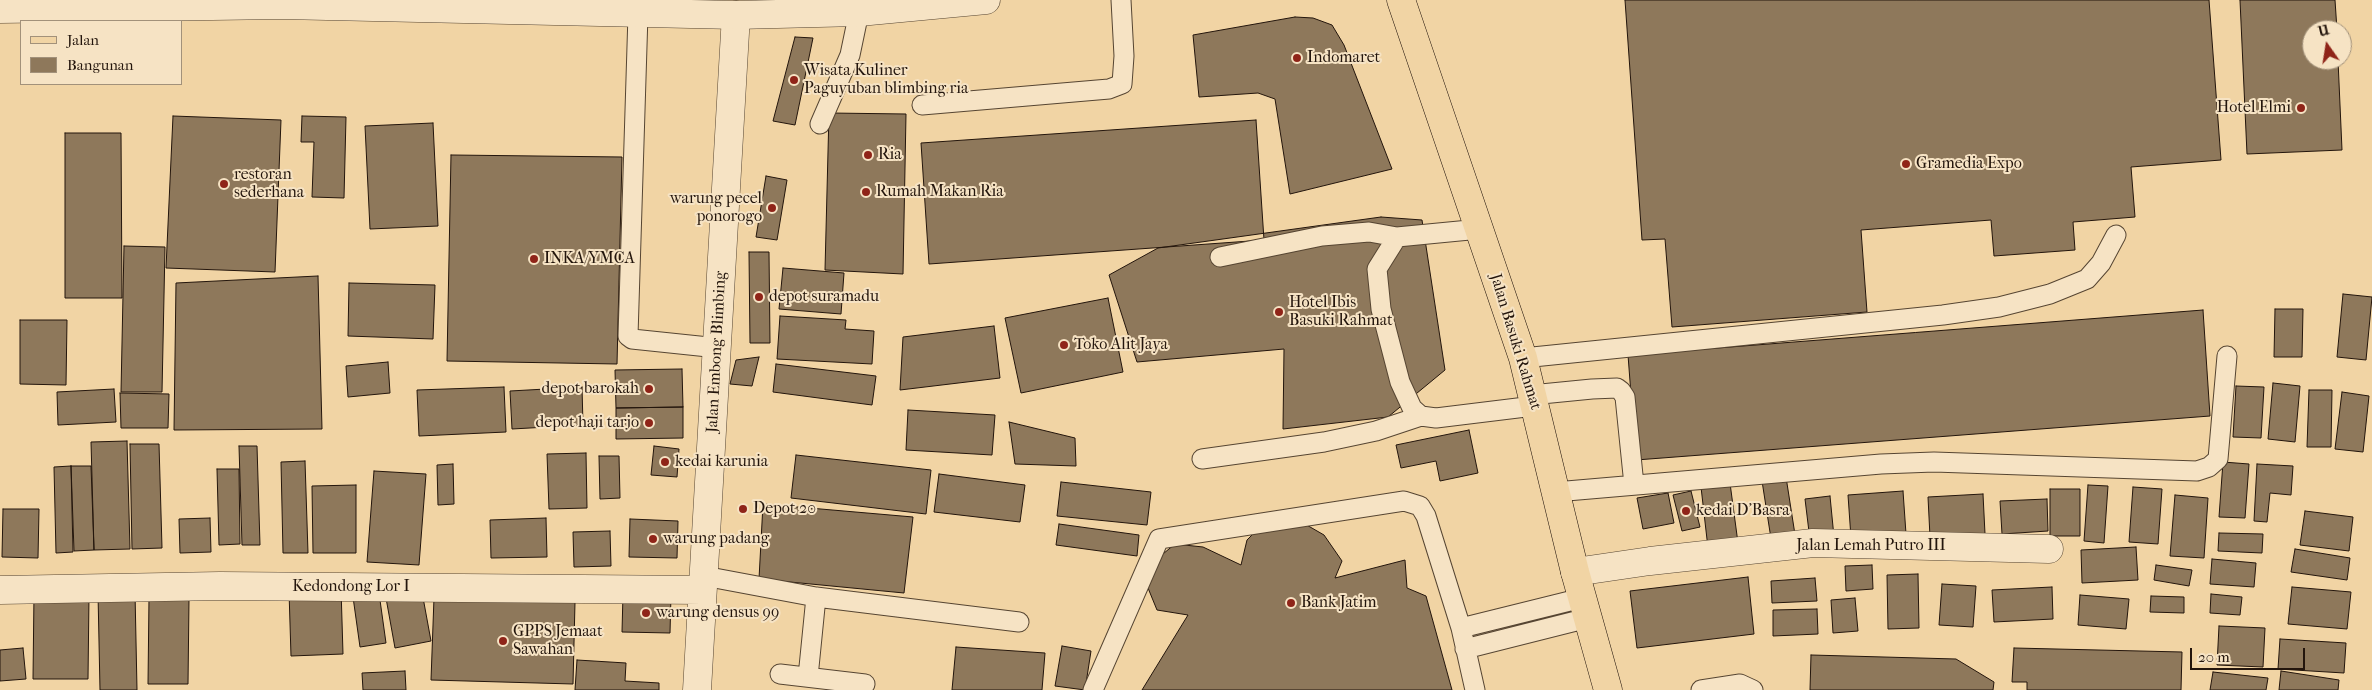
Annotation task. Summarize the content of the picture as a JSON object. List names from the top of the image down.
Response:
{
  "streets": {
    "main road": ["Jalan Basuki Rahmat"],
    "street": ["Jalan Embong Blimbing", "Jalan Lemah Putro III", "Kedondong Lor I"]
  },
  "crossings": [
    ["Jalan Basuki Rahmat", "Jalan Lemah Putro III"],
    ["Jalan Embong Blimbing", "Kedondong Lor I"]
  ],
  "places": [
    "Indomaret",
    "Wisata Kuliner Paguyuban blimbing ria",
    "Hotel Elmi",
    "Ria",
    "Gramedia Expo",
    "restoran sederhana",
    "Rumah Makan Ria",
    "warung pecel ponorogo",
    "INKA/YMCA",
    "depot suramadu",
    "Hotel Ibis Basuki Rahmat",
    "Toko Alit Jaya",
    "depot barokah",
    "depot haji tarjo",
    "kedai karunia",
    "Depot 20",
    "kedai D'Basra",
    "warung padang",
    "Bank Jatim",
    "warung densus 99",
    "GPPS Jemaat Sawahan"
  ],
  "legend": ["Jalan", "Bangunan"],
  "scale_bar": "20 m",
  "north": "top"
}
